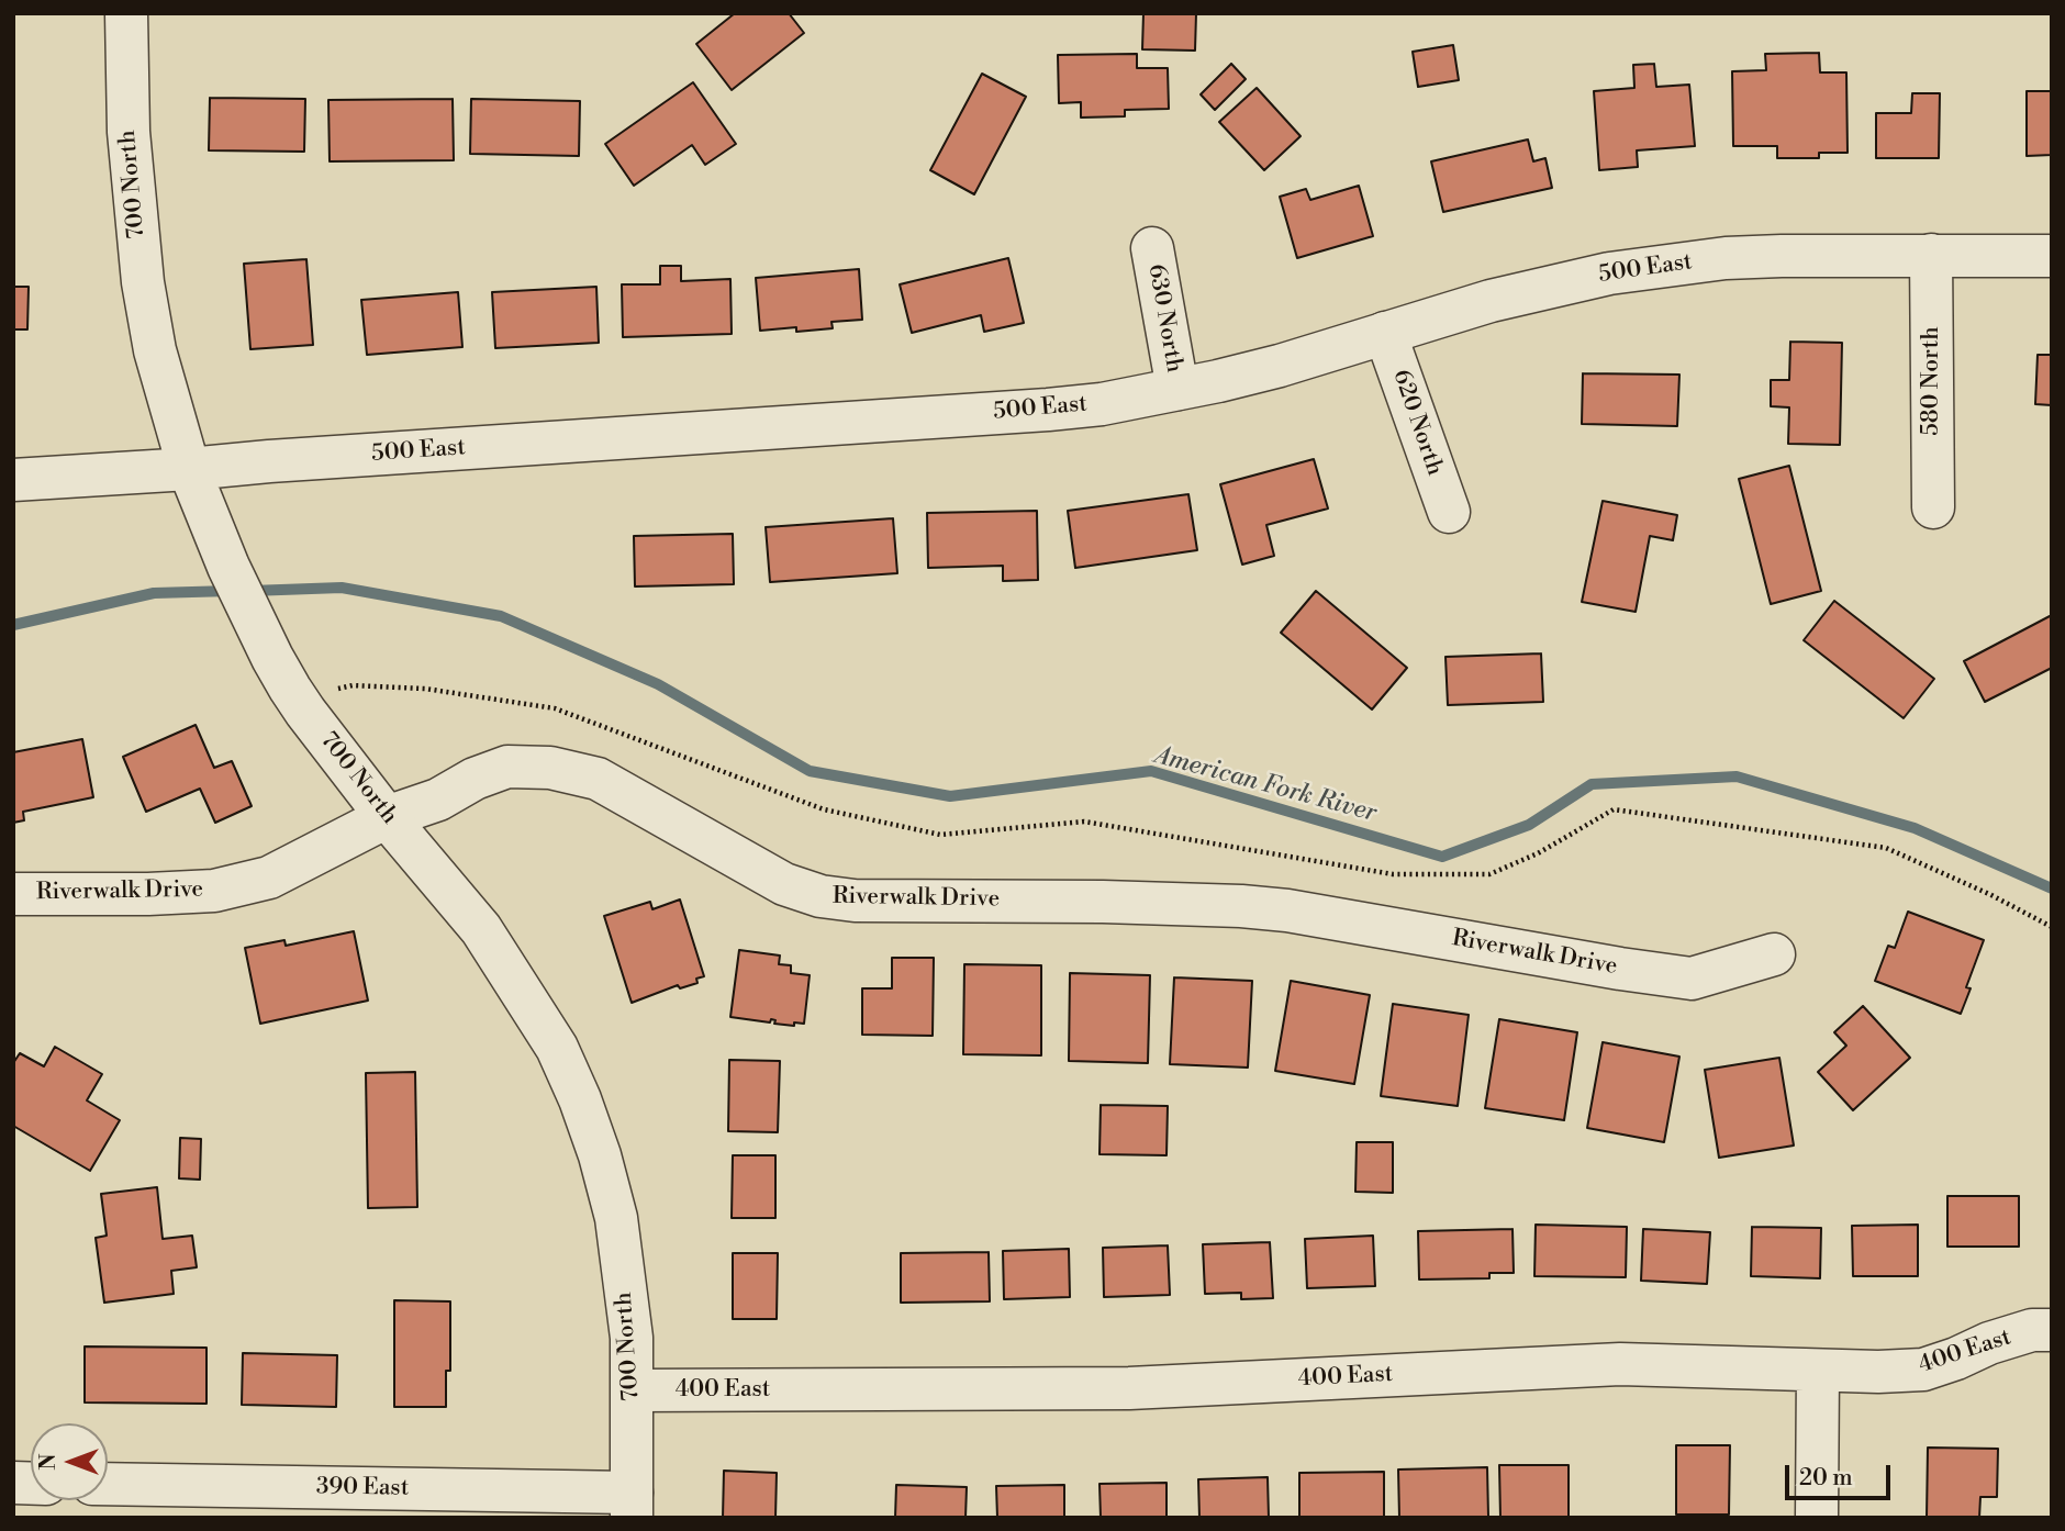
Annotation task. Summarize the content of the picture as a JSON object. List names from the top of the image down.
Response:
{
  "streets": {
    "street": [
      "700 North",
      "500 East",
      "630 North",
      "580 North",
      "620 North",
      "Riverwalk Drive",
      "400 East",
      "390 East"
    ]
  },
  "crossings": [
    ["700 North", "500 East"],
    ["700 North", "Riverwalk Drive"],
    ["700 North", "400 East"],
    ["700 North", "390 East"],
    ["500 East", "630 North"],
    ["500 East", "580 North"],
    ["500 East", "620 North"]
  ],
  "water": ["American Fork River"],
  "scale_bar": "20 m",
  "north": "left"
}
